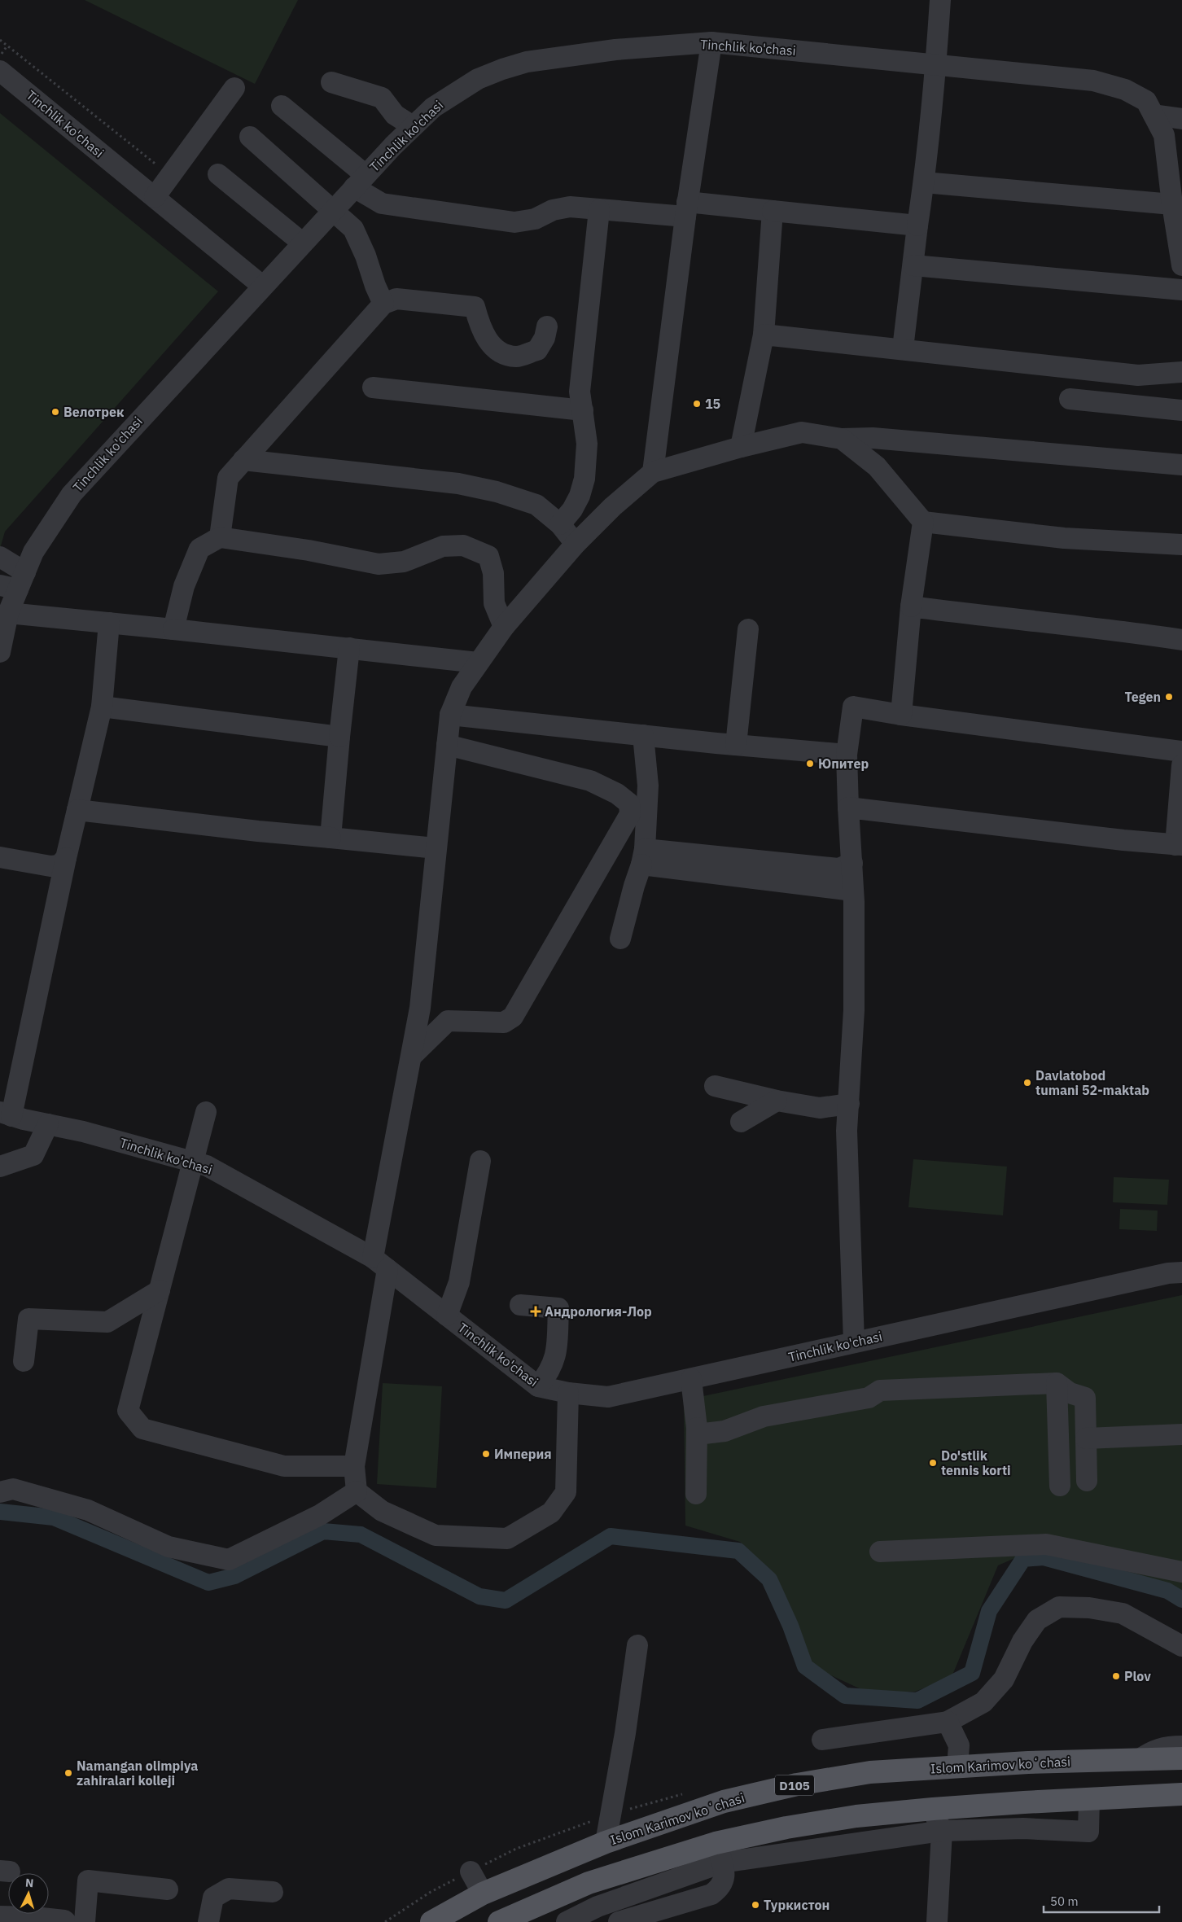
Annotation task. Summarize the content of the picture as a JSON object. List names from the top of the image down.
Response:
{
  "streets": {
    "main road": ["Islom Karimov koʻchasi", "D105"],
    "street": ["Tinchlik ko'chasi"]
  },
  "places": {
    "other": [
      "15",
      "Велотрек",
      "Tegen",
      "Юпитер",
      "Davlatobod tumani 52-maktab",
      "Империя",
      "Do'stlik tennis korti",
      "Plov",
      "Namangan olimpiya zahiralari kolleji",
      "Туркистон"
    ],
    "health": ["Андрология-Лор"]
  },
  "scale_bar": "50 m",
  "north": "top"
}
